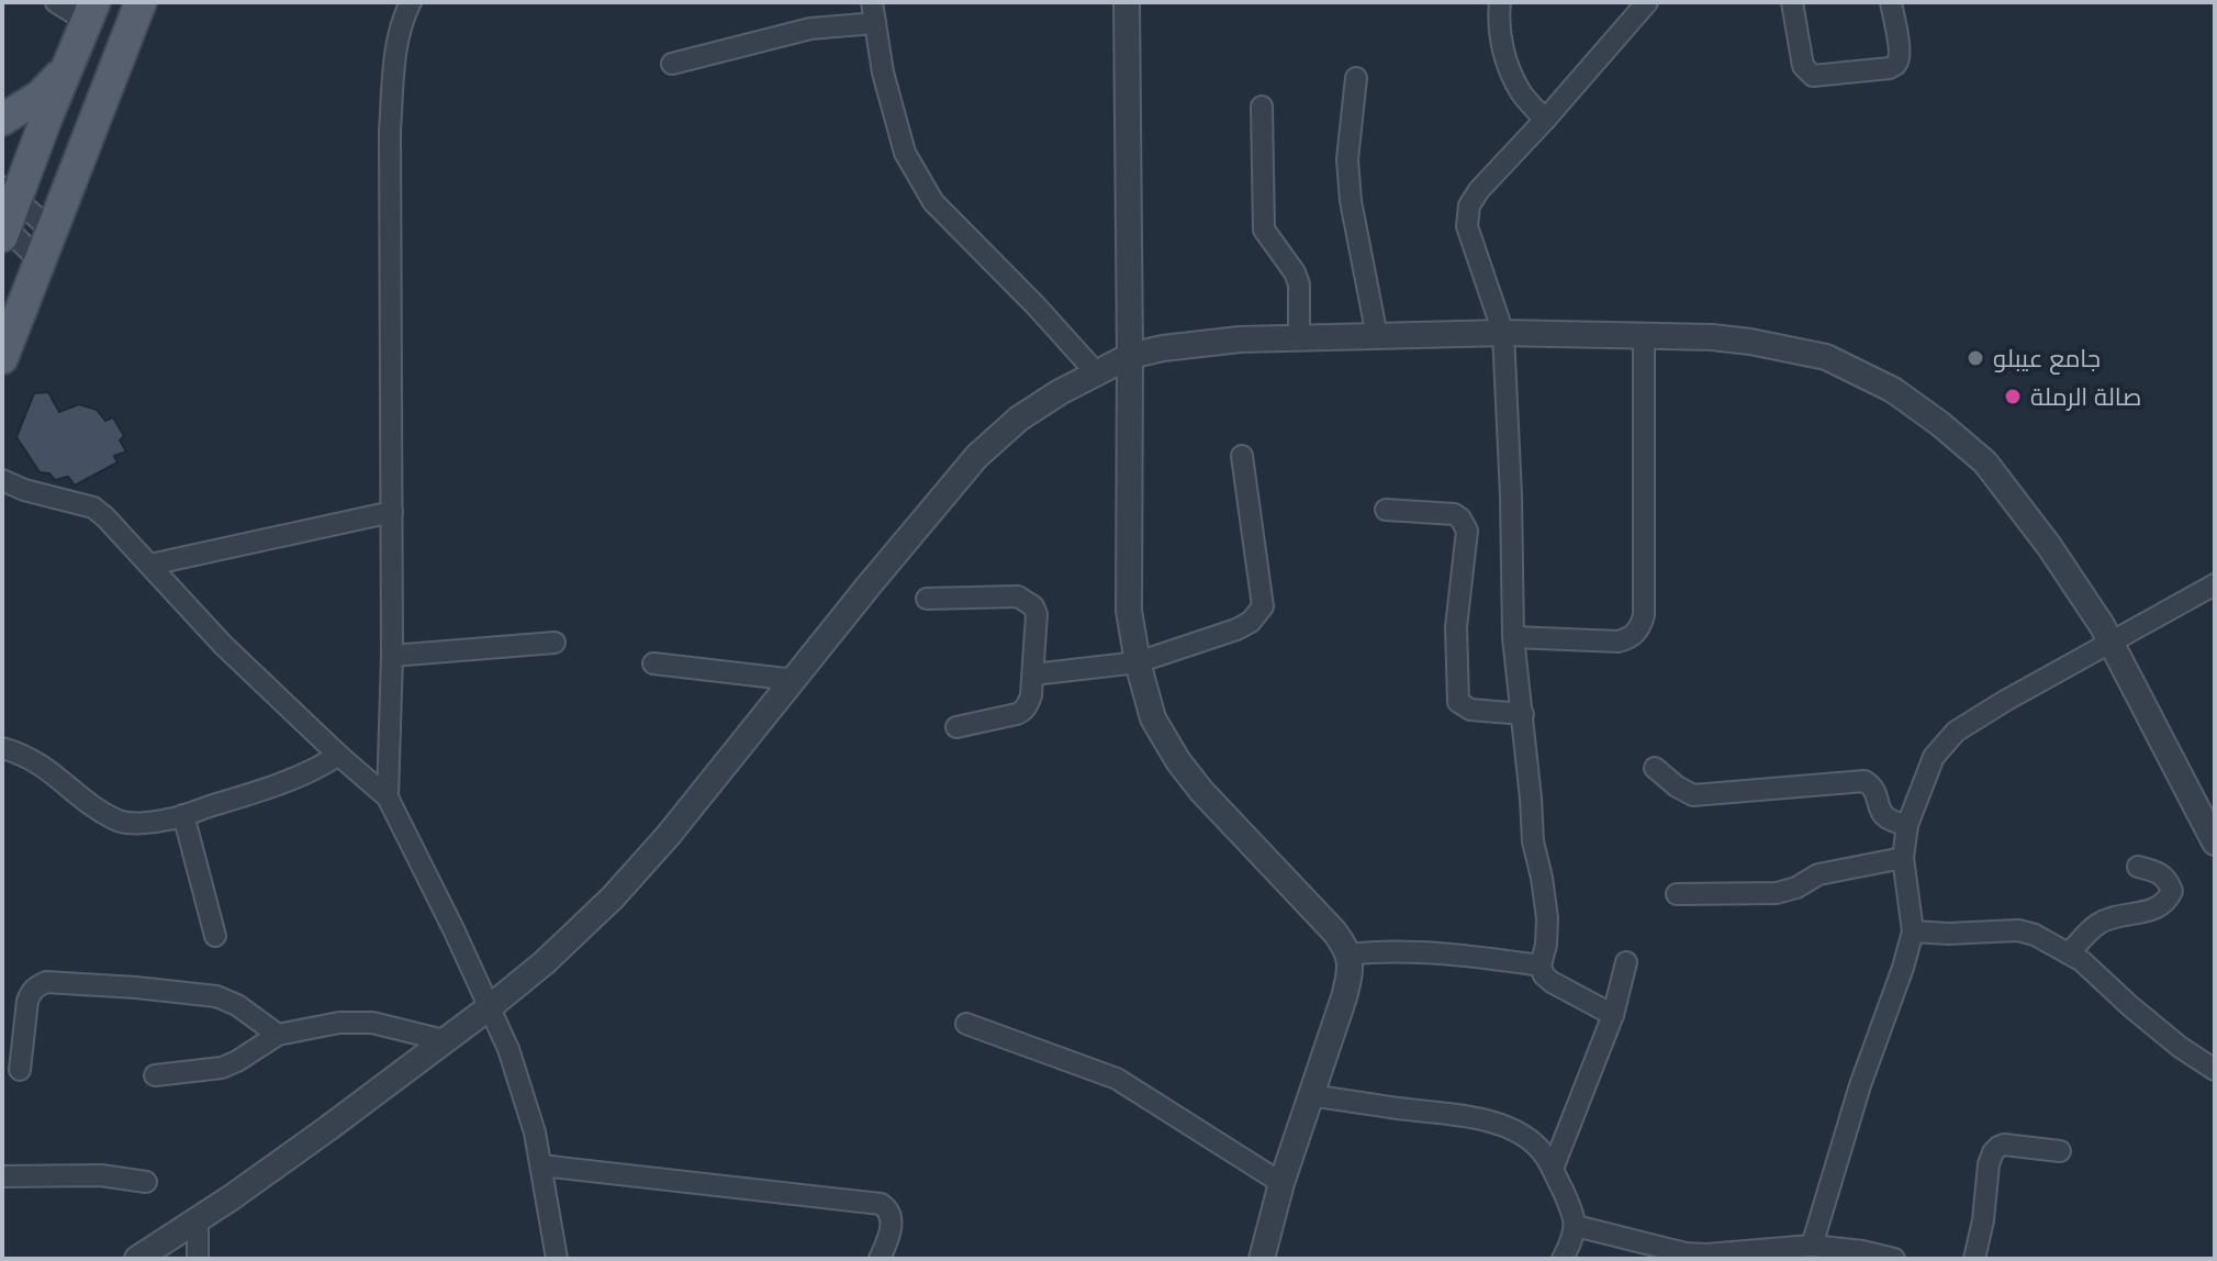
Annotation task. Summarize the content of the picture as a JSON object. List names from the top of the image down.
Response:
{
  "places": ["جامع عيبلو", "صالة الرملة"]
}
